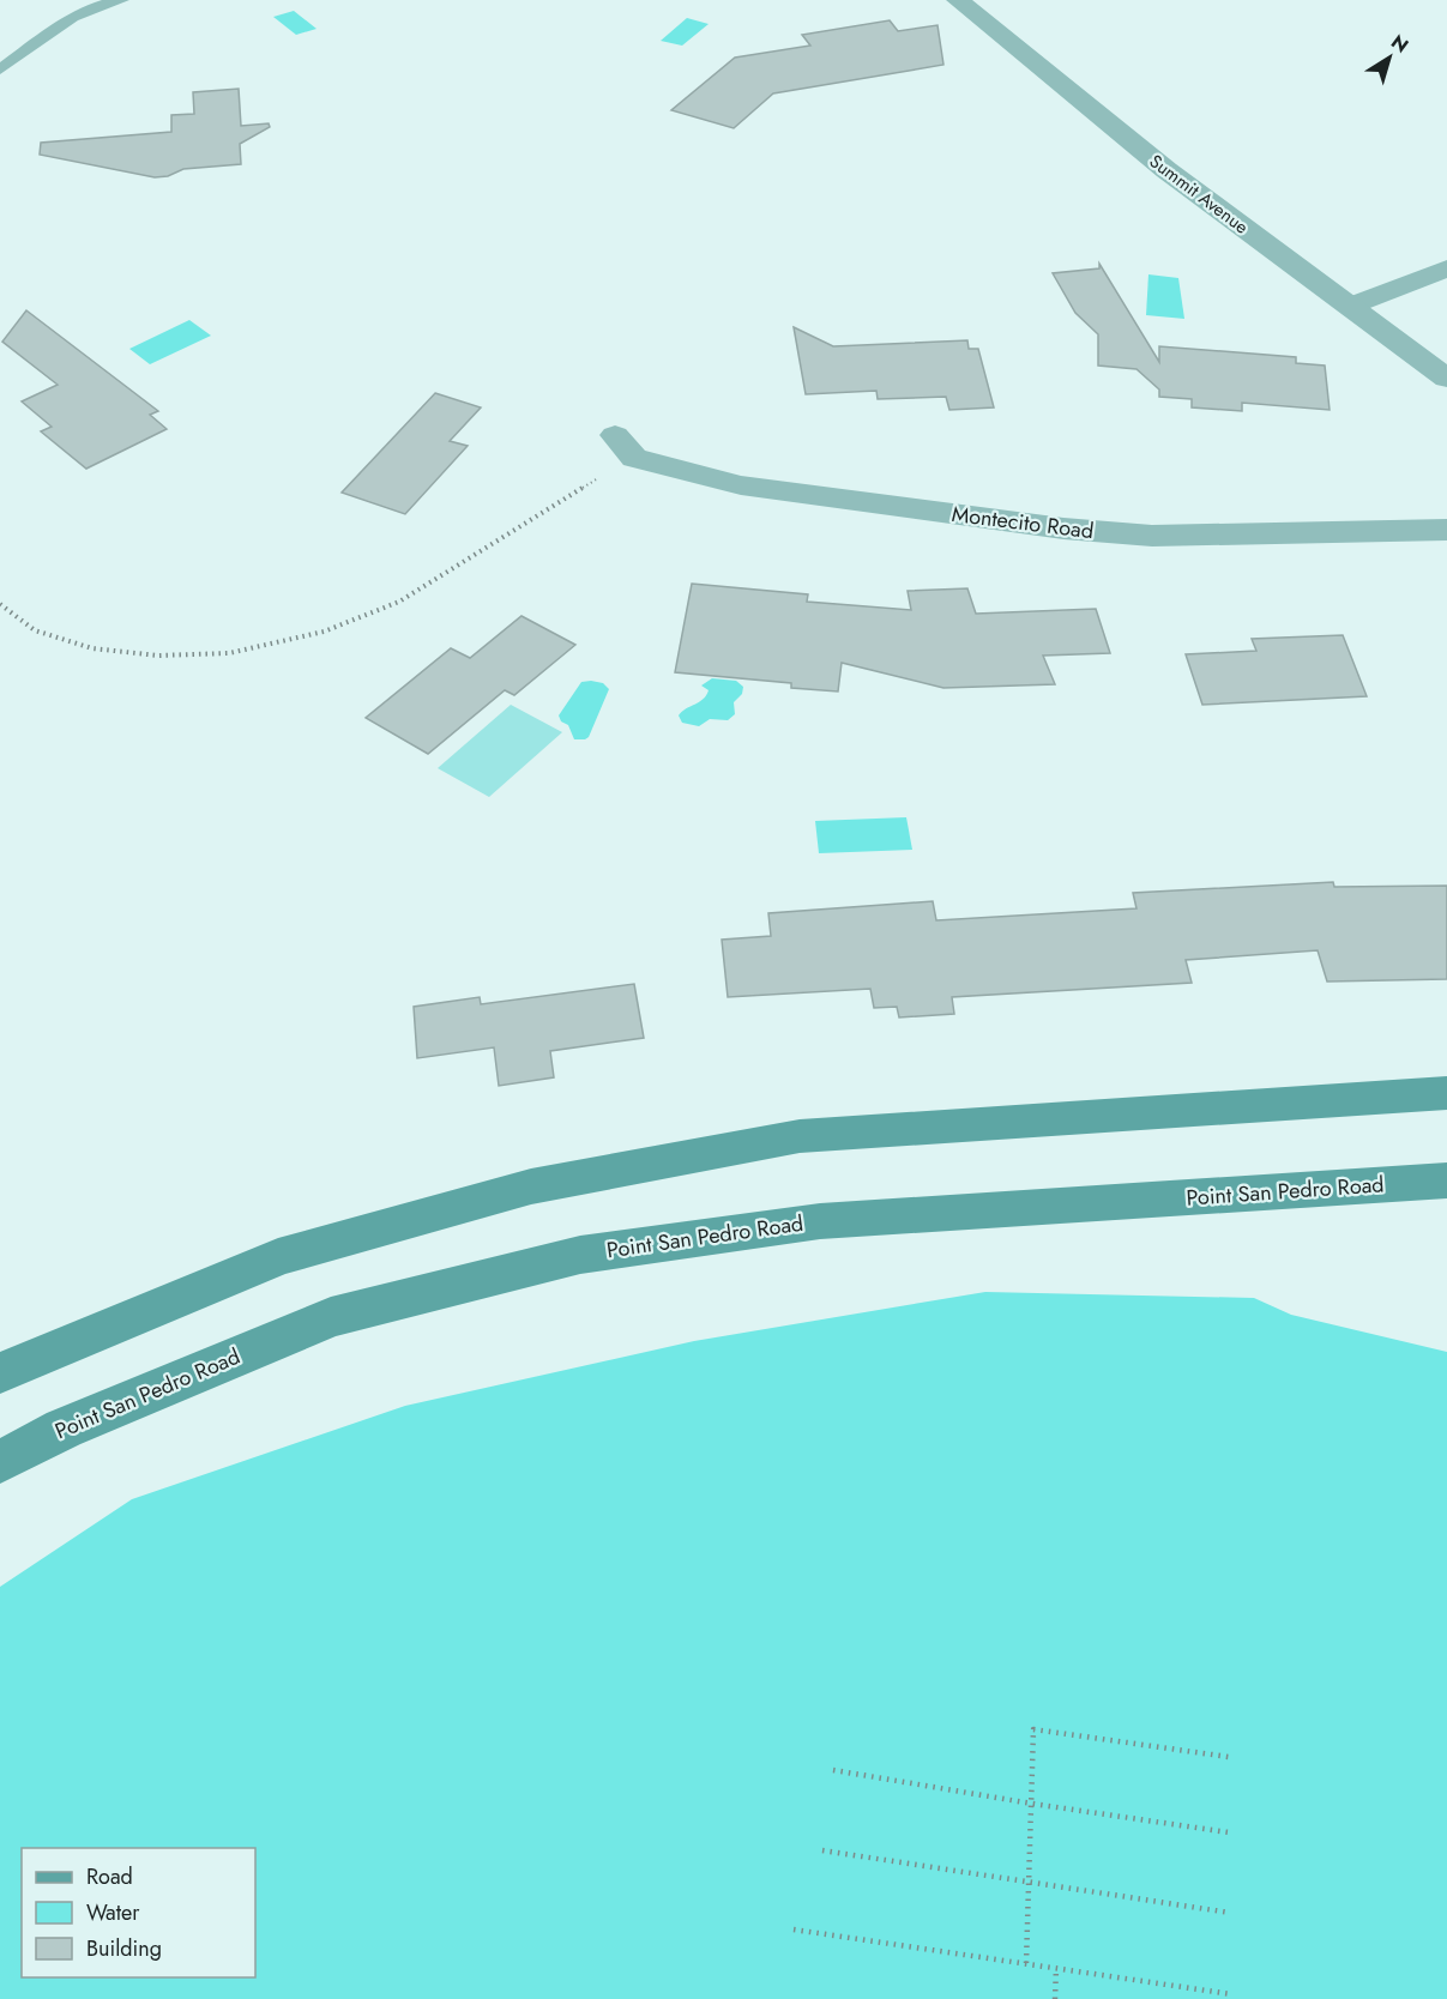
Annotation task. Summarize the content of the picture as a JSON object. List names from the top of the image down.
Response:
{
  "streets": {
    "main road": ["Point San Pedro Road"],
    "street": ["Summit Avenue", "Montecito Road"]
  },
  "legend": ["Road", "Water", "Building"],
  "north": "top right"
}
